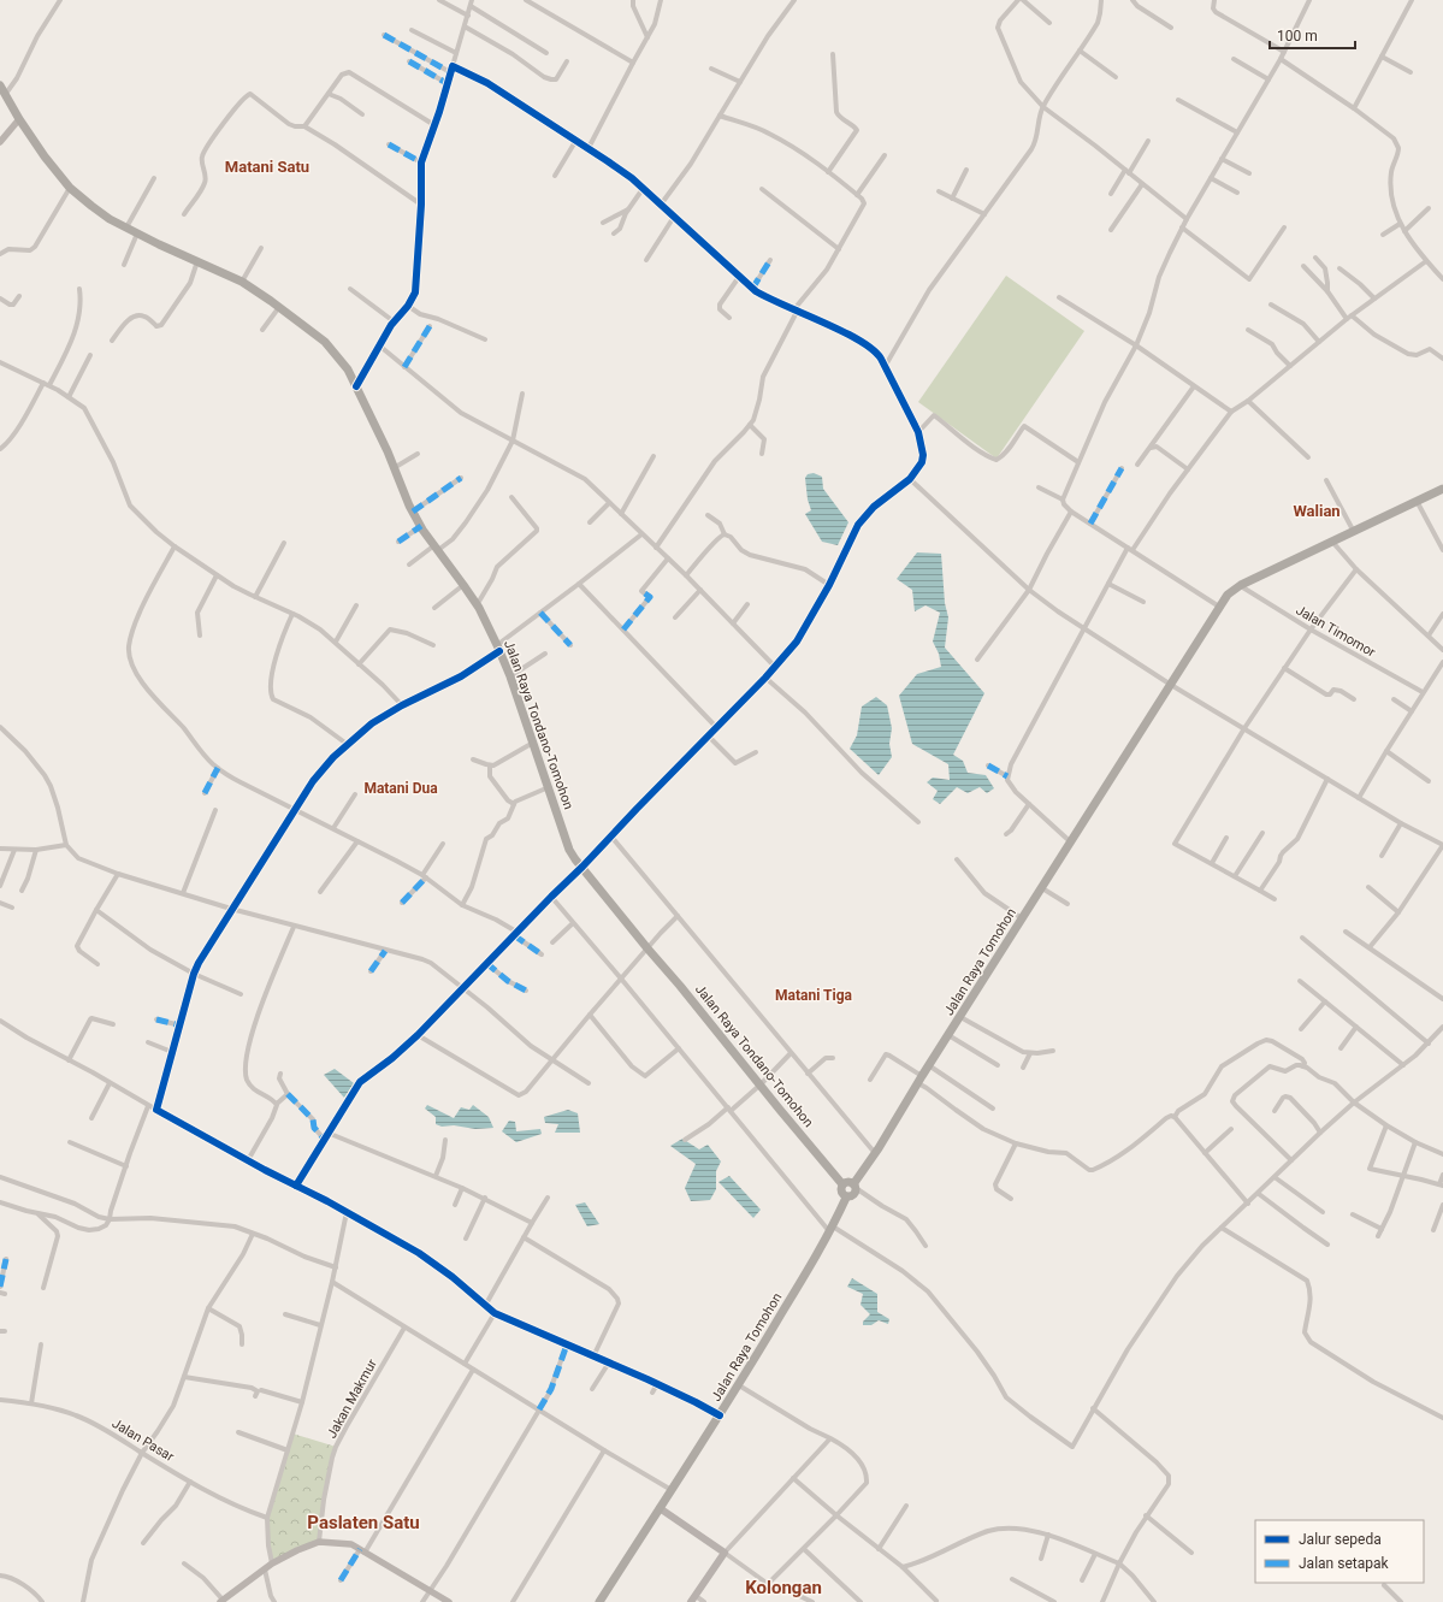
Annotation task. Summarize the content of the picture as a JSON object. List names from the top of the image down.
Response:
{
  "streets": {
    "highway": ["Jalan Raya Tondano-Tomohon", "Jalan Raya Tomohon"],
    "street": ["Jalan Timomor", "Jakan Makmur", "Jalan Pasar"]
  },
  "crossings": [
    ["Jalan Timomor", "Jalan Raya Tomohon"],
    ["Jalan Raya Tondano-Tomohon", "Jalan Raya Tomohon"]
  ],
  "districts": [
    "Matani Satu",
    "Walian",
    "Matani Dua",
    "Matani Tiga",
    "Paslaten Satu",
    "Kolongan"
  ],
  "legend": ["Jalur sepeda", "Jalan setapak"],
  "scale_bar": "100 m"
}
